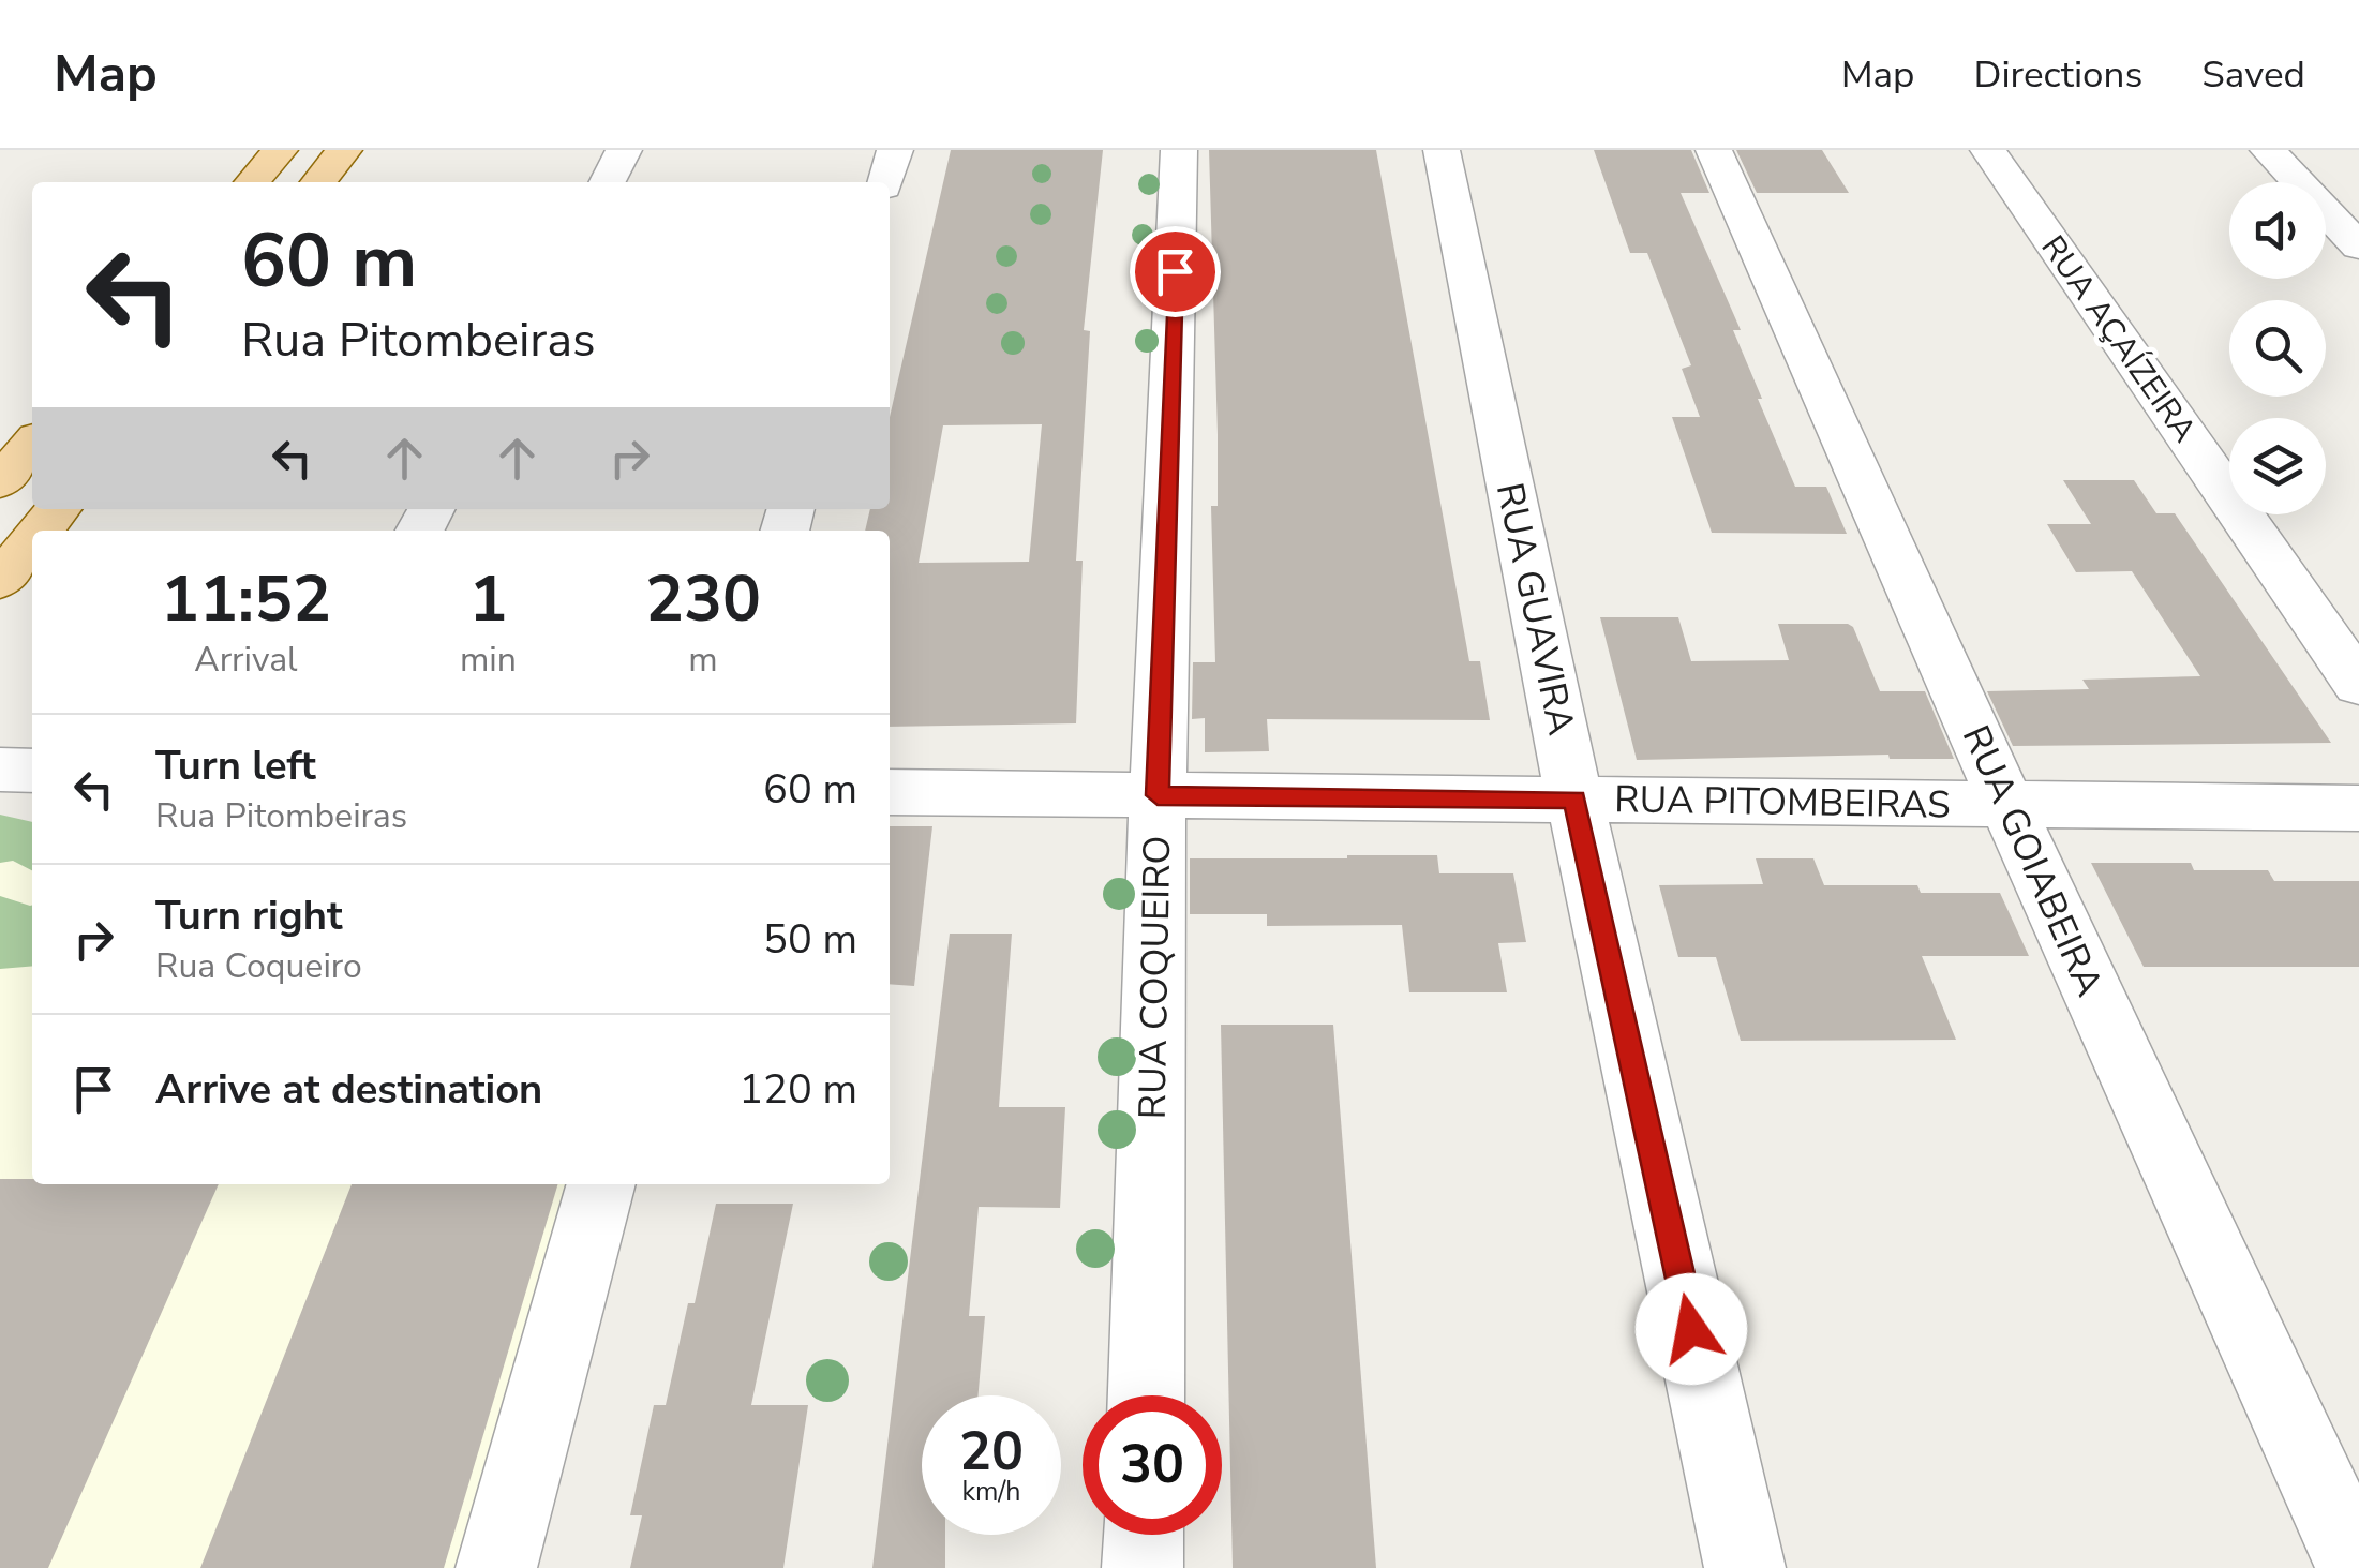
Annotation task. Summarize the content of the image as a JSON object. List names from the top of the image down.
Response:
{
  "streets": {
    "street": [
      "RUA AÇAÍZEIRA",
      "RUA GUAVIRA",
      "RUA PITOMBEIRAS",
      "RUA GOIABEIRA",
      "RUA COQUEIRO"
    ]
  },
  "crossings": [
    ["RUA GUAVIRA", "RUA PITOMBEIRAS"],
    ["RUA PITOMBEIRAS", "RUA GOIABEIRA"],
    ["RUA PITOMBEIRAS", "RUA COQUEIRO"]
  ],
  "page": {
    "header": "Map",
    "nav": ["Map", "Directions", "Saved"],
    "turn": ["60 m", "Rua Pitombeiras"],
    "eta": [
      "11:52",
      "Arrival",
      "1",
      "min",
      "230",
      "m"
    ],
    "list": [
      {
        "name": "Turn left",
        "note": "Rua Pitombeiras",
        "value": "60 m"
      },
      {
        "name": "Turn right",
        "note": "Rua Coqueiro",
        "value": "50 m"
      },
      {
        "name": "Arrive at destination",
        "value": "120 m"
      }
    ],
    "speed": "20 km/h",
    "limit": "30"
  }
}
